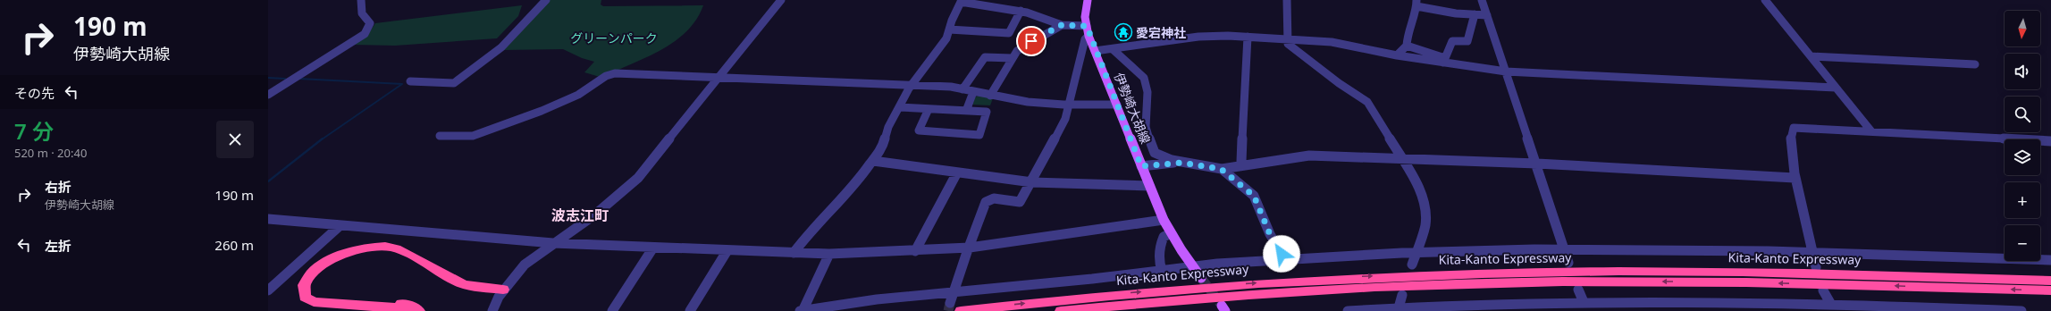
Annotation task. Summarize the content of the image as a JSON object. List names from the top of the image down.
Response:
{
  "streets": {
    "highway": ["Kita-Kanto Expressway"],
    "main road": ["伊勢崎大胡線"]
  },
  "districts": ["波志江町"],
  "parks": ["グリーンパーク"],
  "places": {
    "temple": ["愛宕神社"]
  },
  "north": "bottom",
  "page": {
    "turn": ["190 m", "伊勢崎大胡線"],
    "map_buttons": ["+", "−"],
    "then": "その先",
    "heading": ["7 分", "520 m · 20:40"],
    "list": [
      {
        "name": "右折",
        "note": "伊勢崎大胡線",
        "value": "190 m"
      },
      {
        "name": "左折",
        "value": "260 m"
      }
    ]
  }
}
